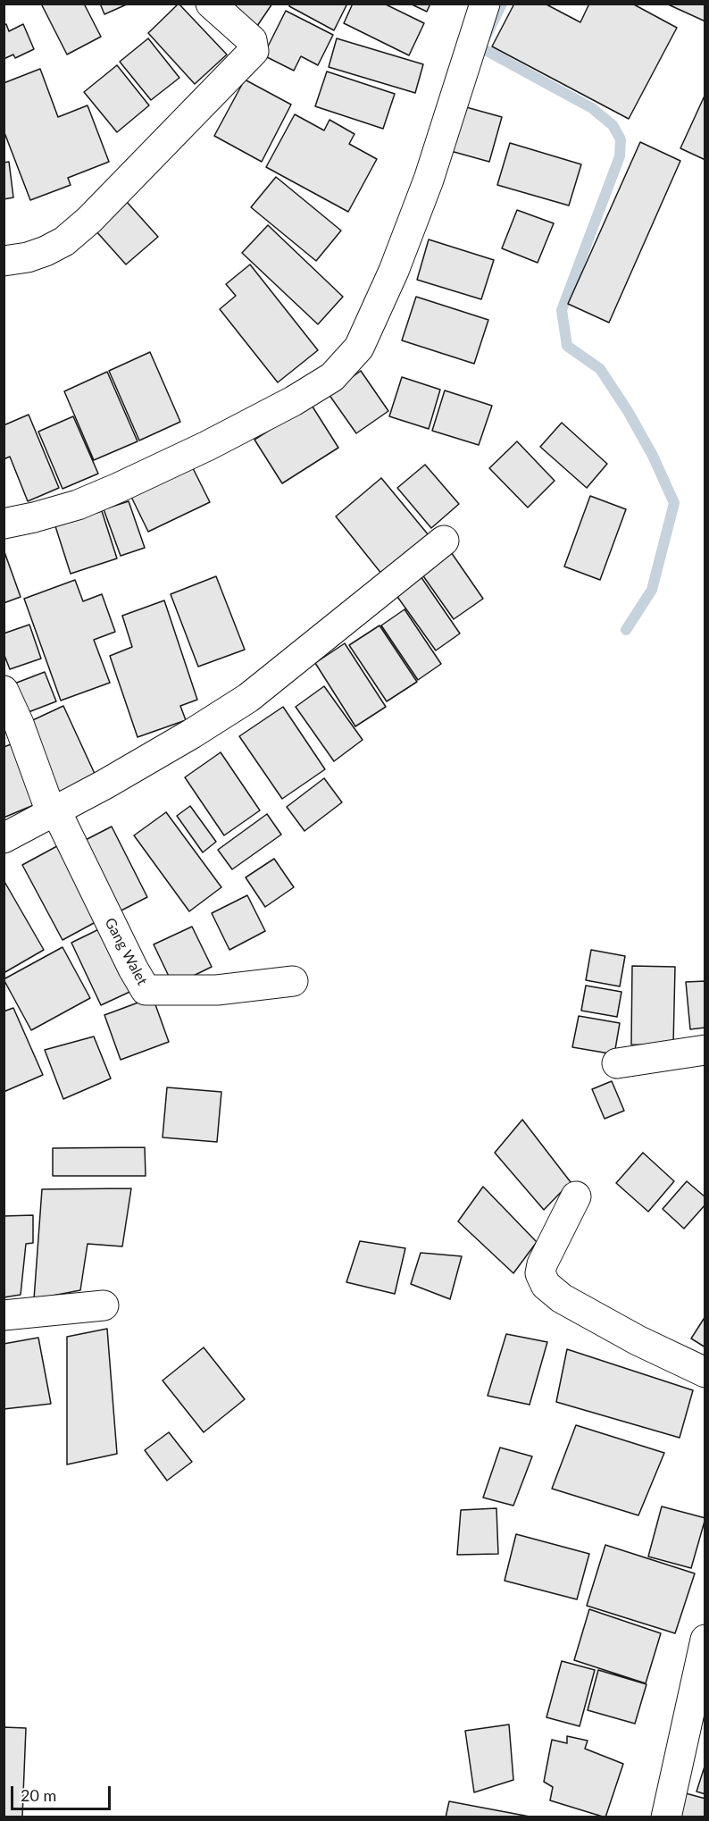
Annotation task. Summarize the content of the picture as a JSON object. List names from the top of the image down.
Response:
{
  "streets": {
    "street": ["Gang Walet"]
  },
  "scale_bar": "20 m"
}
